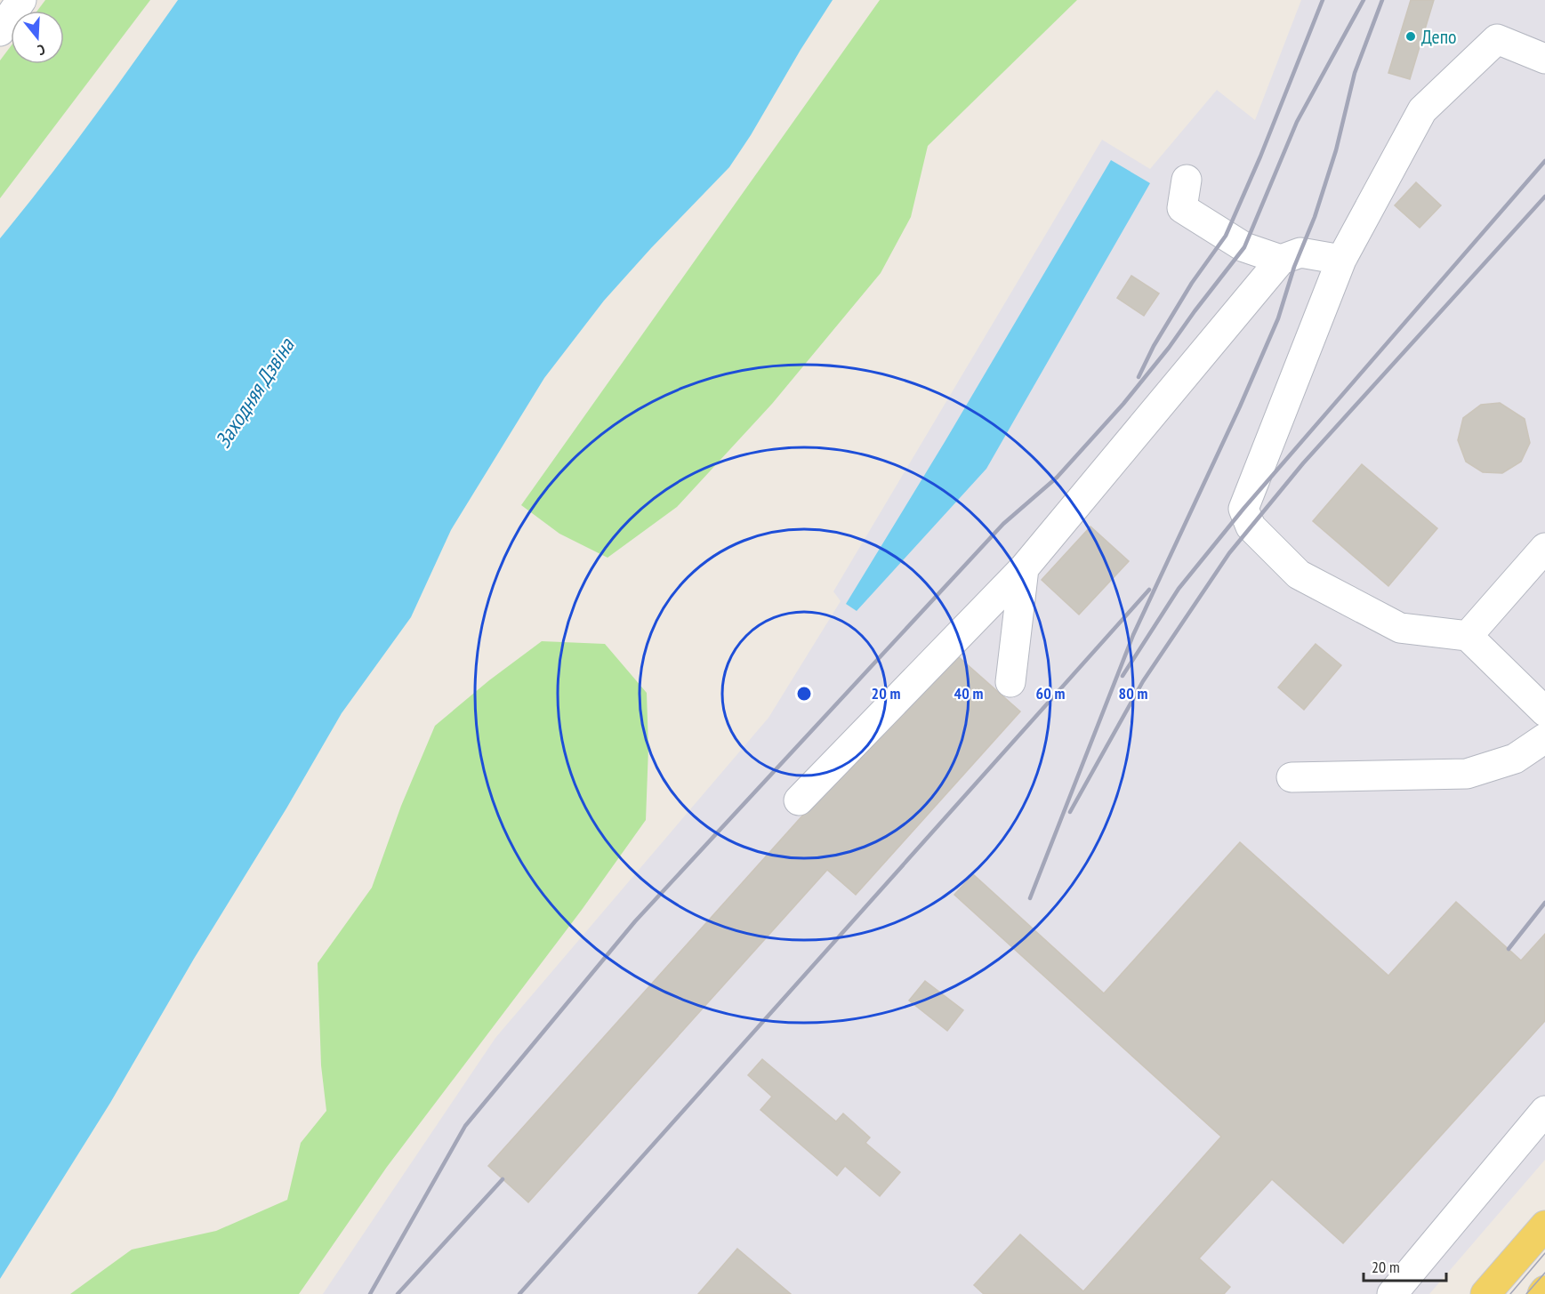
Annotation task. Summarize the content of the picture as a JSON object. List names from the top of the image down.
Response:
{
  "water": ["Заходняя Дзвіна"],
  "places": ["Депо"],
  "scale_bar": "20 m",
  "north": "bottom",
  "rings": [
    "20 m",
    "40 m",
    "60 m",
    "80 m"
  ]
}
